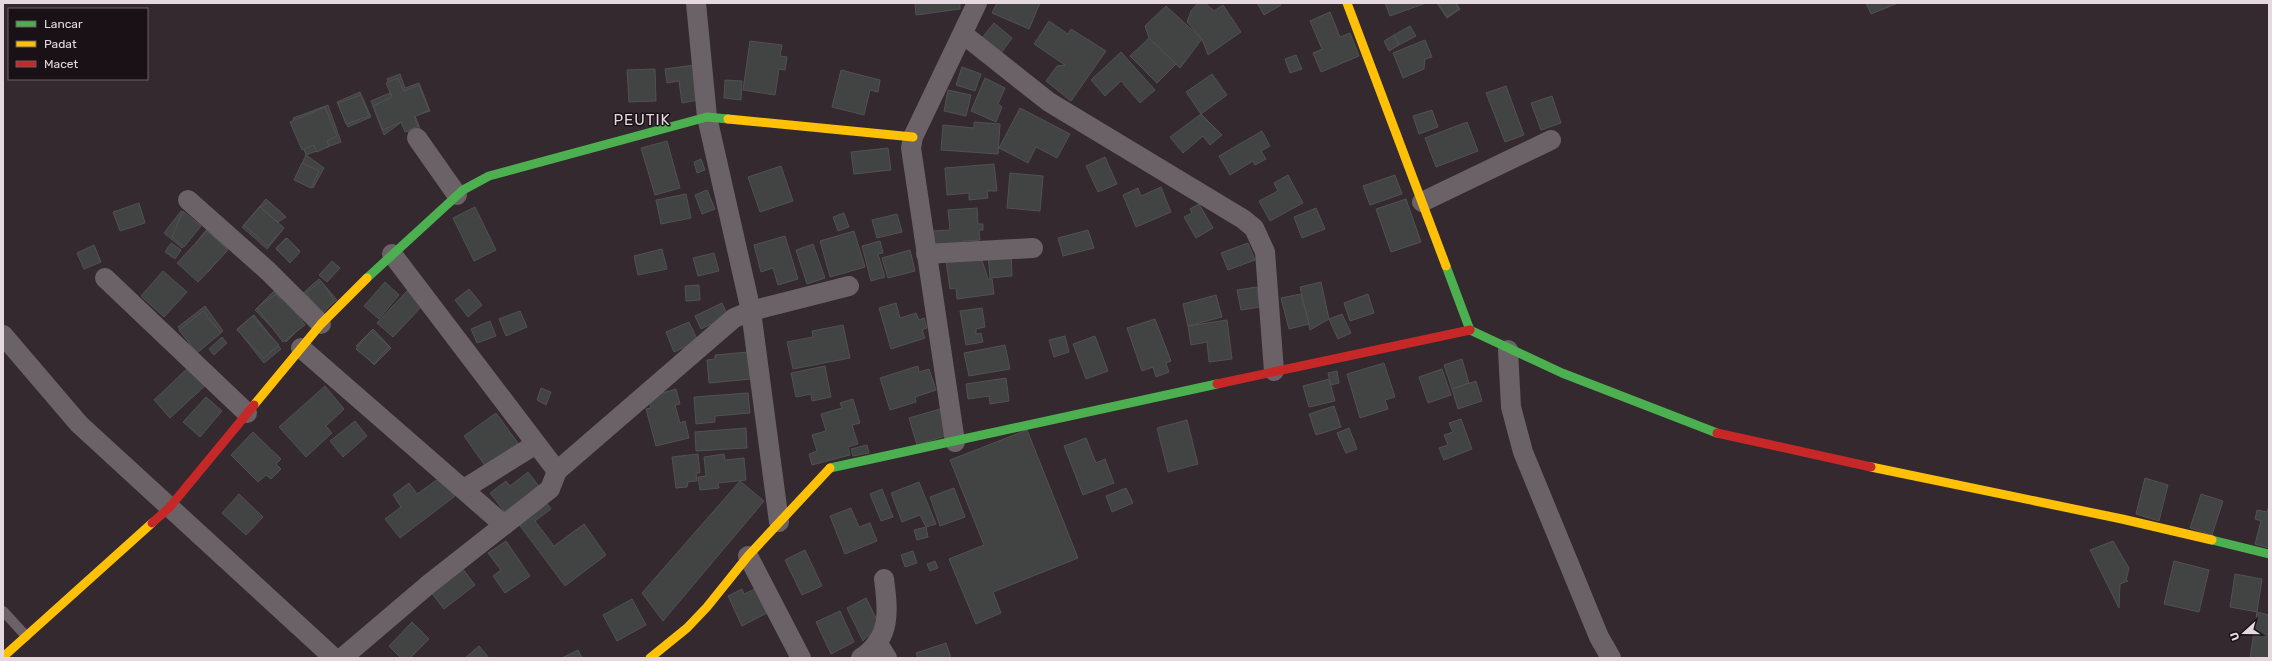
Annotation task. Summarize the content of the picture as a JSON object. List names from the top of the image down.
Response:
{
  "districts": ["PEUTIK"],
  "legend": ["Lancar", "Padat", "Macet"],
  "north": "left"
}
